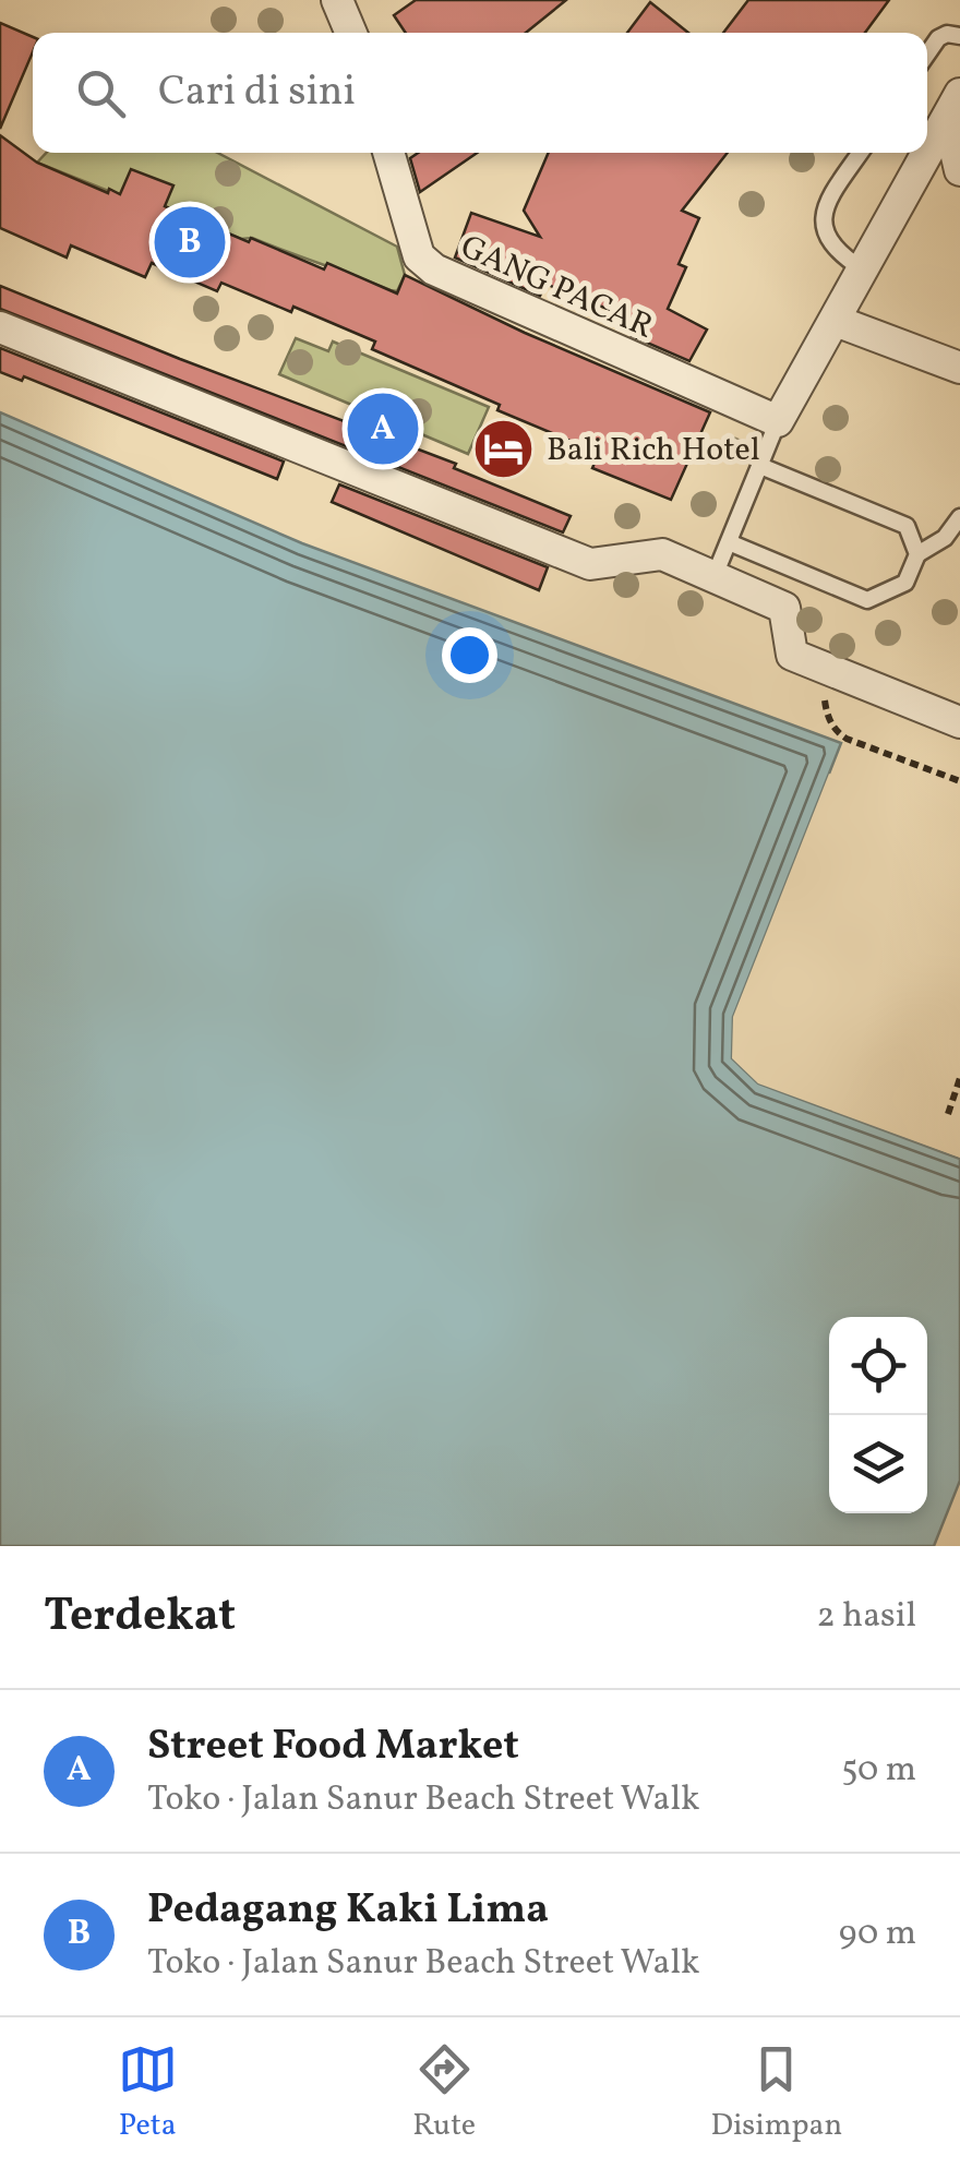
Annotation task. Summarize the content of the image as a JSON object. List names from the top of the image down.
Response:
{
  "streets": {
    "street": ["GANG PACAR"]
  },
  "places": {
    "hotel": ["Bali Rich Hotel"]
  },
  "page": {
    "search": "Cari di sini",
    "pins": ["B", "A"],
    "heading": ["Terdekat", "2 hasil"],
    "list": [
      {
        "mark": "A",
        "name": "Street Food Market",
        "note": "Toko · Jalan Sanur Beach Street Walk",
        "value": "50 m"
      },
      {
        "mark": "B",
        "name": "Pedagang Kaki Lima",
        "note": "Toko · Jalan Sanur Beach Street Walk",
        "value": "90 m"
      }
    ],
    "nav": ["Peta", "Rute", "Disimpan"]
  }
}
